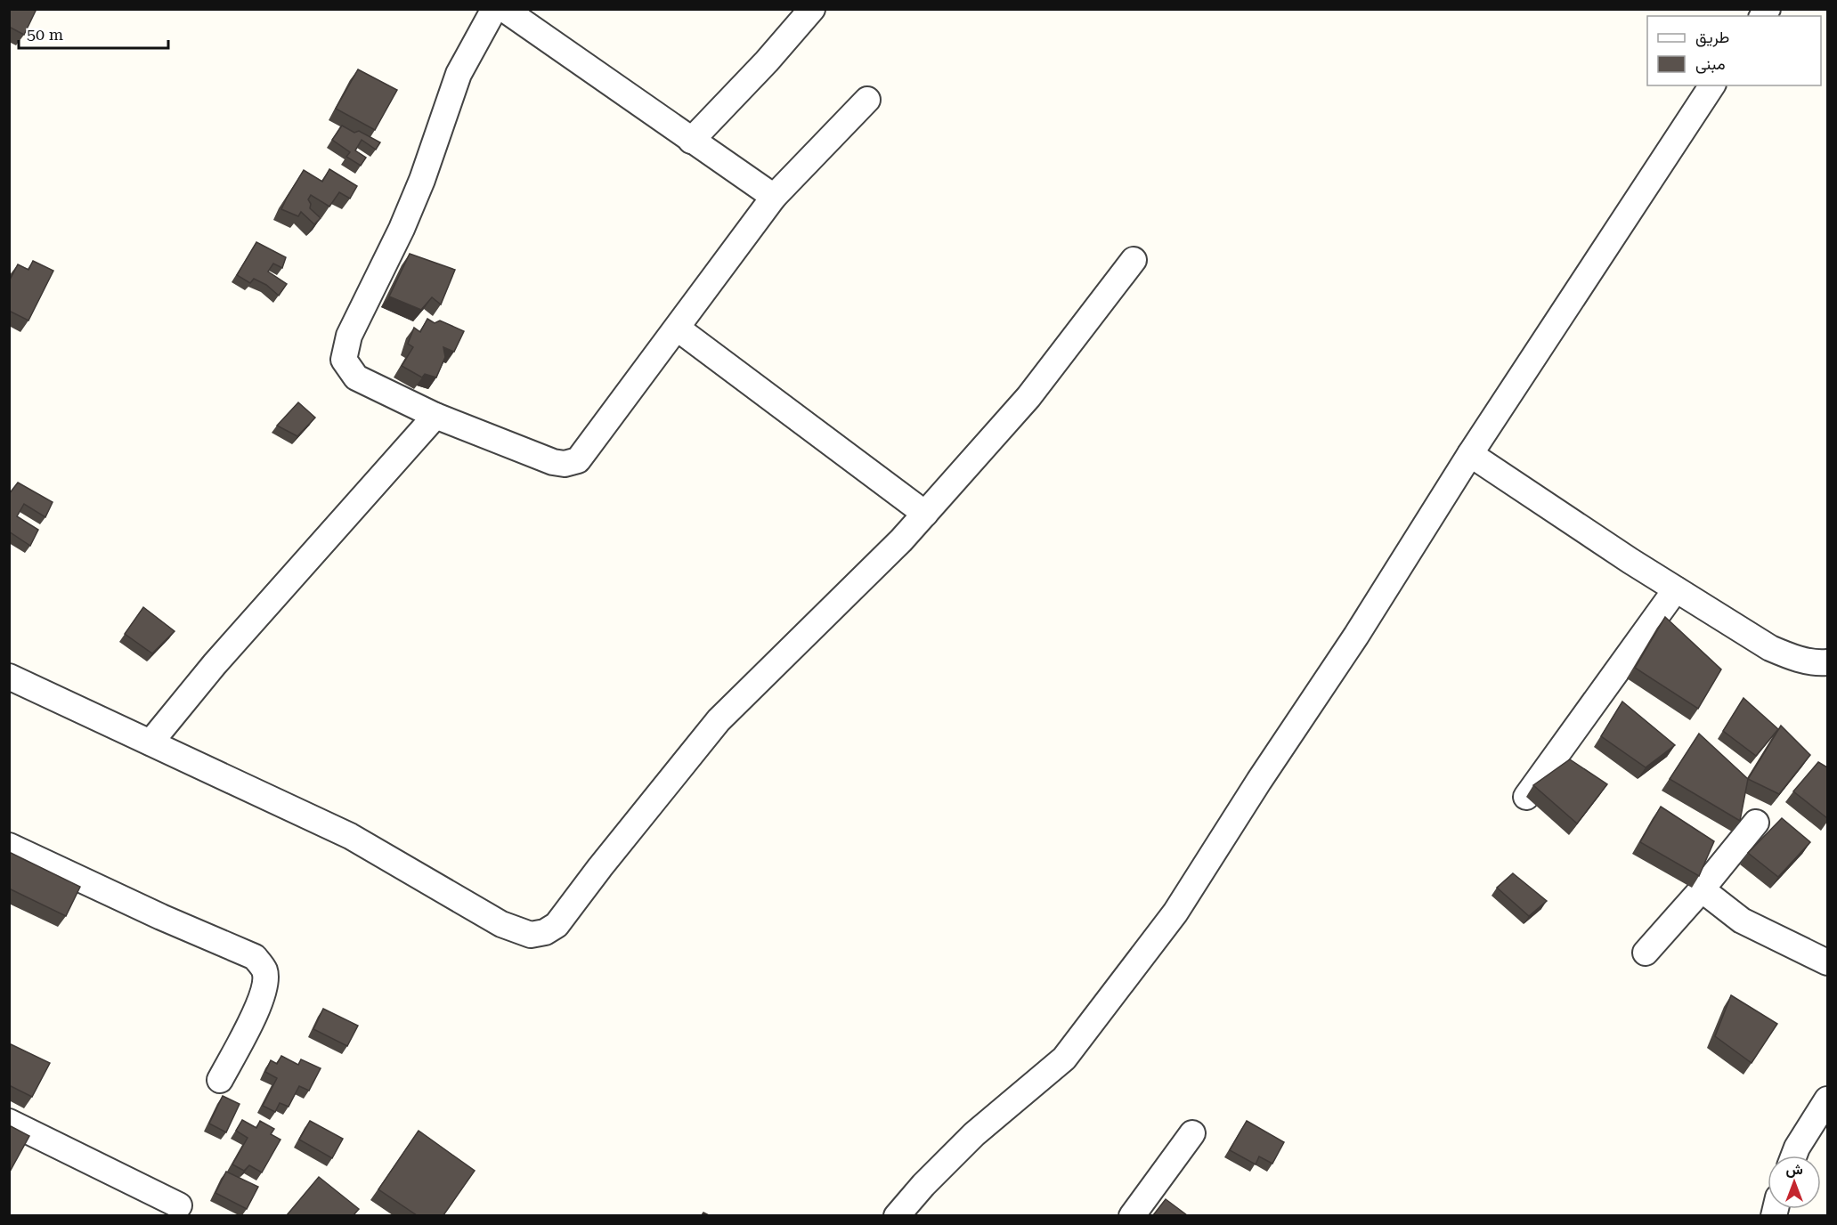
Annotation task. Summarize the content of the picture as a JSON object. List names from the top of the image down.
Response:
{
  "legend": ["طريق", "مبنى"],
  "scale_bar": "50 m",
  "north": "top"
}
